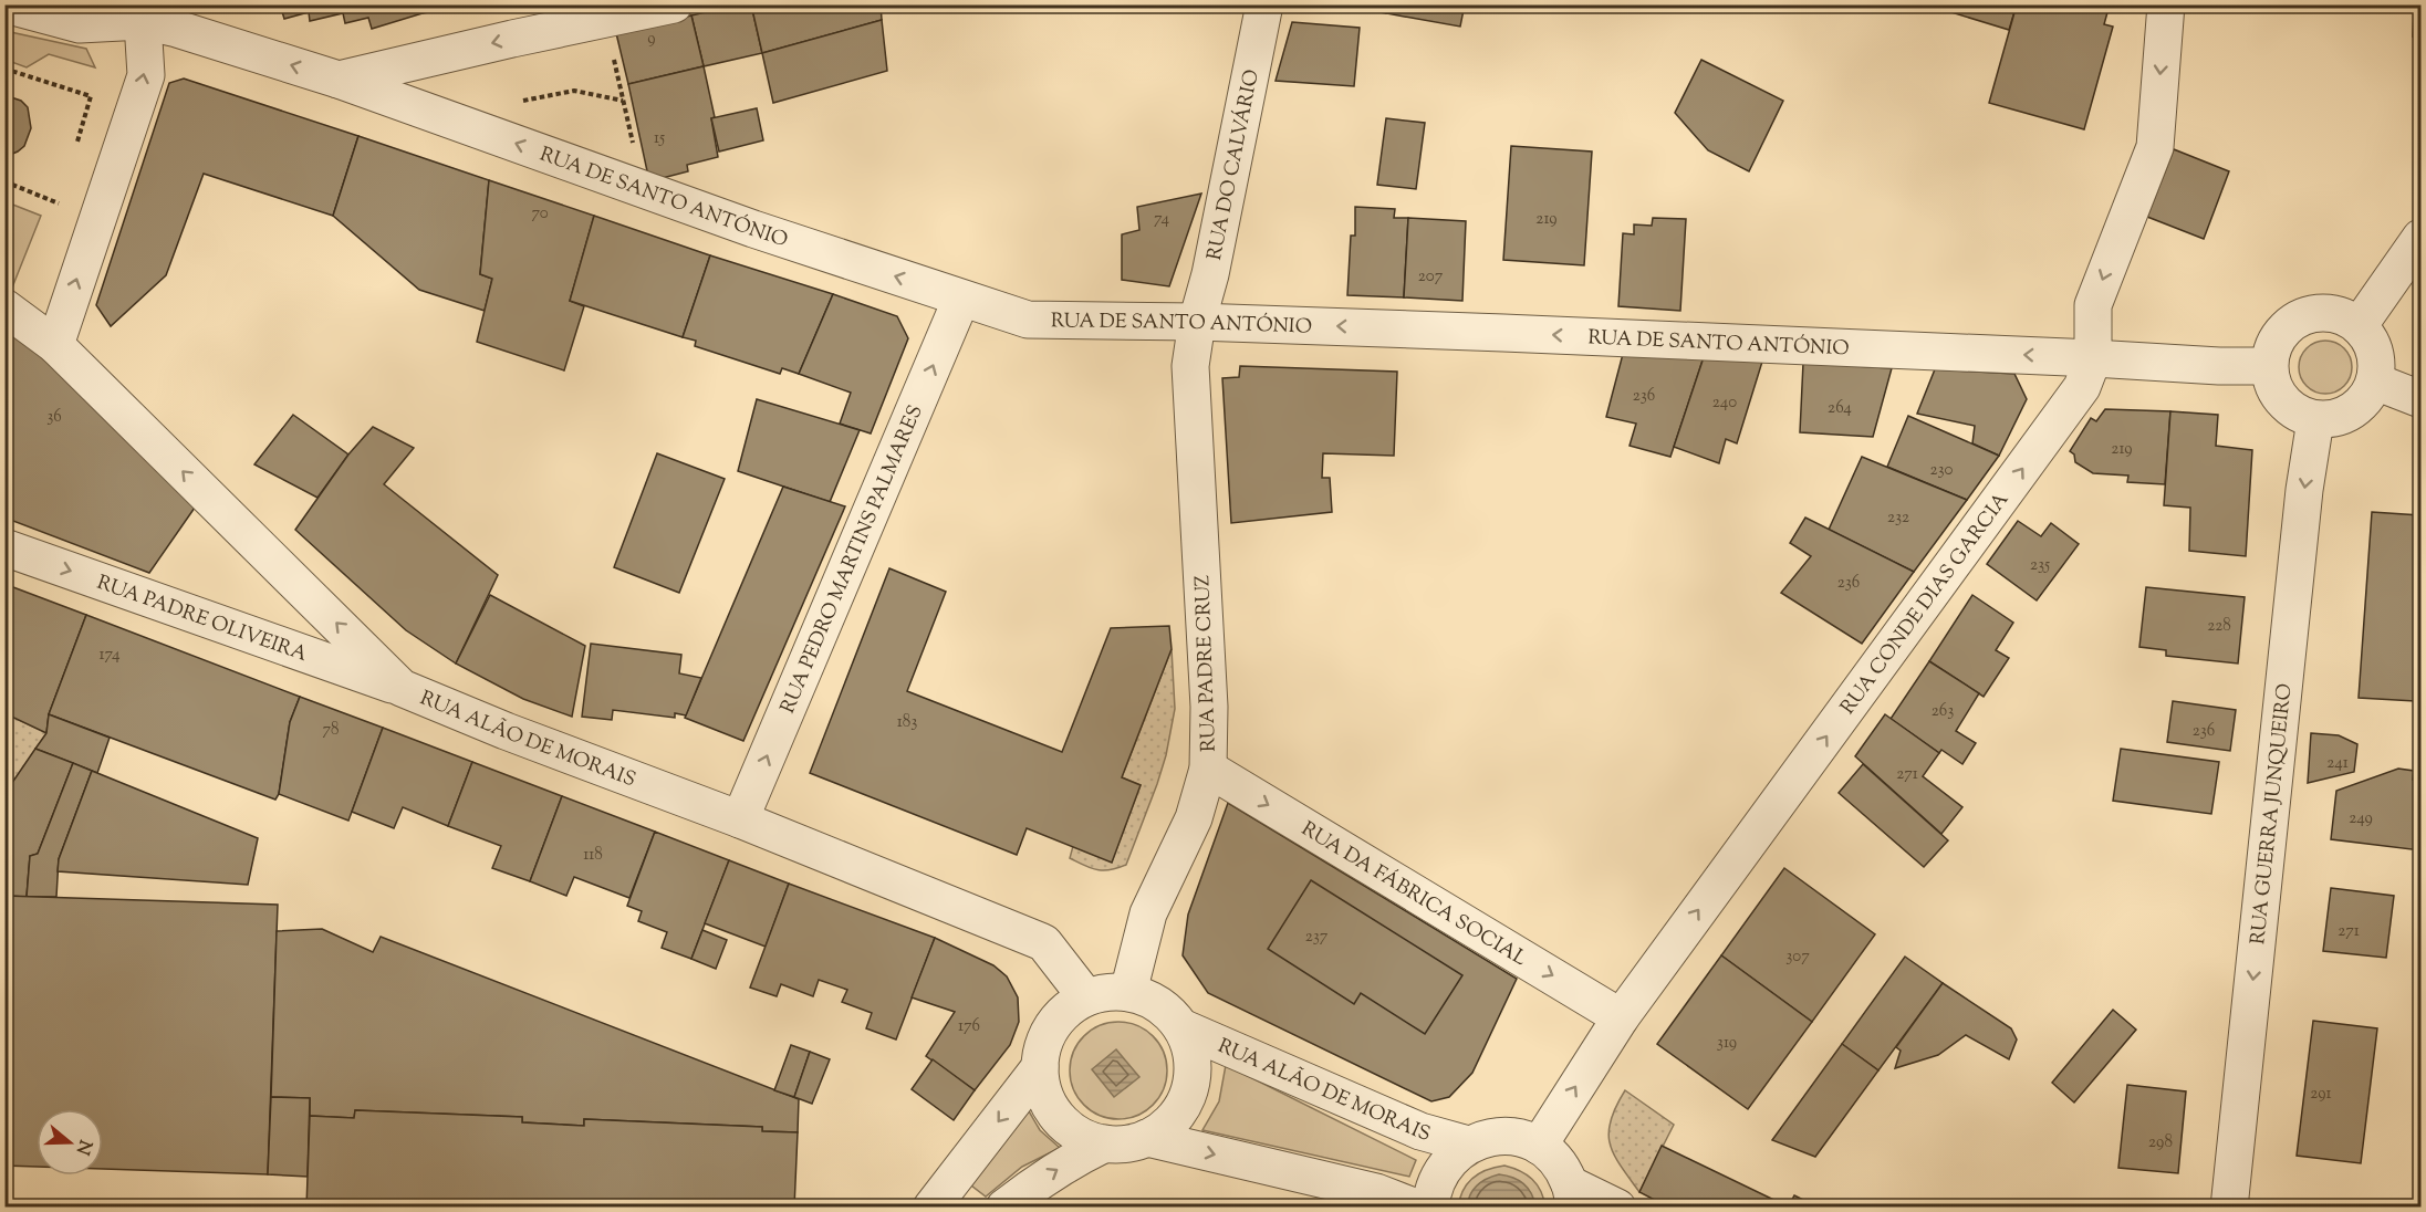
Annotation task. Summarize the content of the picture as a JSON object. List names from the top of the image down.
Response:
{
  "streets": {
    "street": [
      "RUA DO CALVÁRIO",
      "RUA DE SANTO ANTÓNIO",
      "RUA PEDRO MARTINS PALMARES",
      "RUA CONDE DIAS GARCIA",
      "RUA PADRE OLIVEIRA",
      "RUA PADRE CRUZ",
      "RUA ALÃO DE MORAIS",
      "RUA GUERRA JUNQUEIRO",
      "RUA DA FÁBRICA SOCIAL"
    ]
  },
  "crossings": [
    ["RUA DO CALVÁRIO", "RUA DE SANTO ANTÓNIO"],
    ["RUA DO CALVÁRIO", "RUA PADRE CRUZ"],
    ["RUA DE SANTO ANTÓNIO", "RUA PEDRO MARTINS PALMARES"],
    ["RUA DE SANTO ANTÓNIO", "RUA CONDE DIAS GARCIA"],
    ["RUA DE SANTO ANTÓNIO", "RUA PADRE CRUZ"],
    ["RUA DE SANTO ANTÓNIO", "RUA GUERRA JUNQUEIRO"],
    ["RUA PEDRO MARTINS PALMARES", "RUA ALÃO DE MORAIS"],
    ["RUA CONDE DIAS GARCIA", "RUA ALÃO DE MORAIS"],
    ["RUA CONDE DIAS GARCIA", "RUA DA FÁBRICA SOCIAL"],
    ["RUA PADRE OLIVEIRA", "RUA ALÃO DE MORAIS"],
    ["RUA PADRE CRUZ", "RUA ALÃO DE MORAIS"],
    ["RUA PADRE CRUZ", "RUA DA FÁBRICA SOCIAL"]
  ],
  "one_way": [
    "RUA DE SANTO ANTÓNIO",
    "RUA PEDRO MARTINS PALMARES",
    "RUA PADRE OLIVEIRA",
    "RUA GUERRA JUNQUEIRO",
    "RUA DA FÁBRICA SOCIAL"
  ],
  "house_numbers": [
    "9",
    "15",
    "70",
    "74",
    "219",
    "207",
    "236",
    "240",
    "264",
    "36",
    "219",
    "230",
    "232",
    "235",
    "236",
    "228",
    "174",
    "263",
    "183",
    "78",
    "236",
    "241",
    "271",
    "249",
    "118",
    "271",
    "237",
    "307",
    "176",
    "319",
    "291",
    "298"
  ],
  "north": "right"
}
